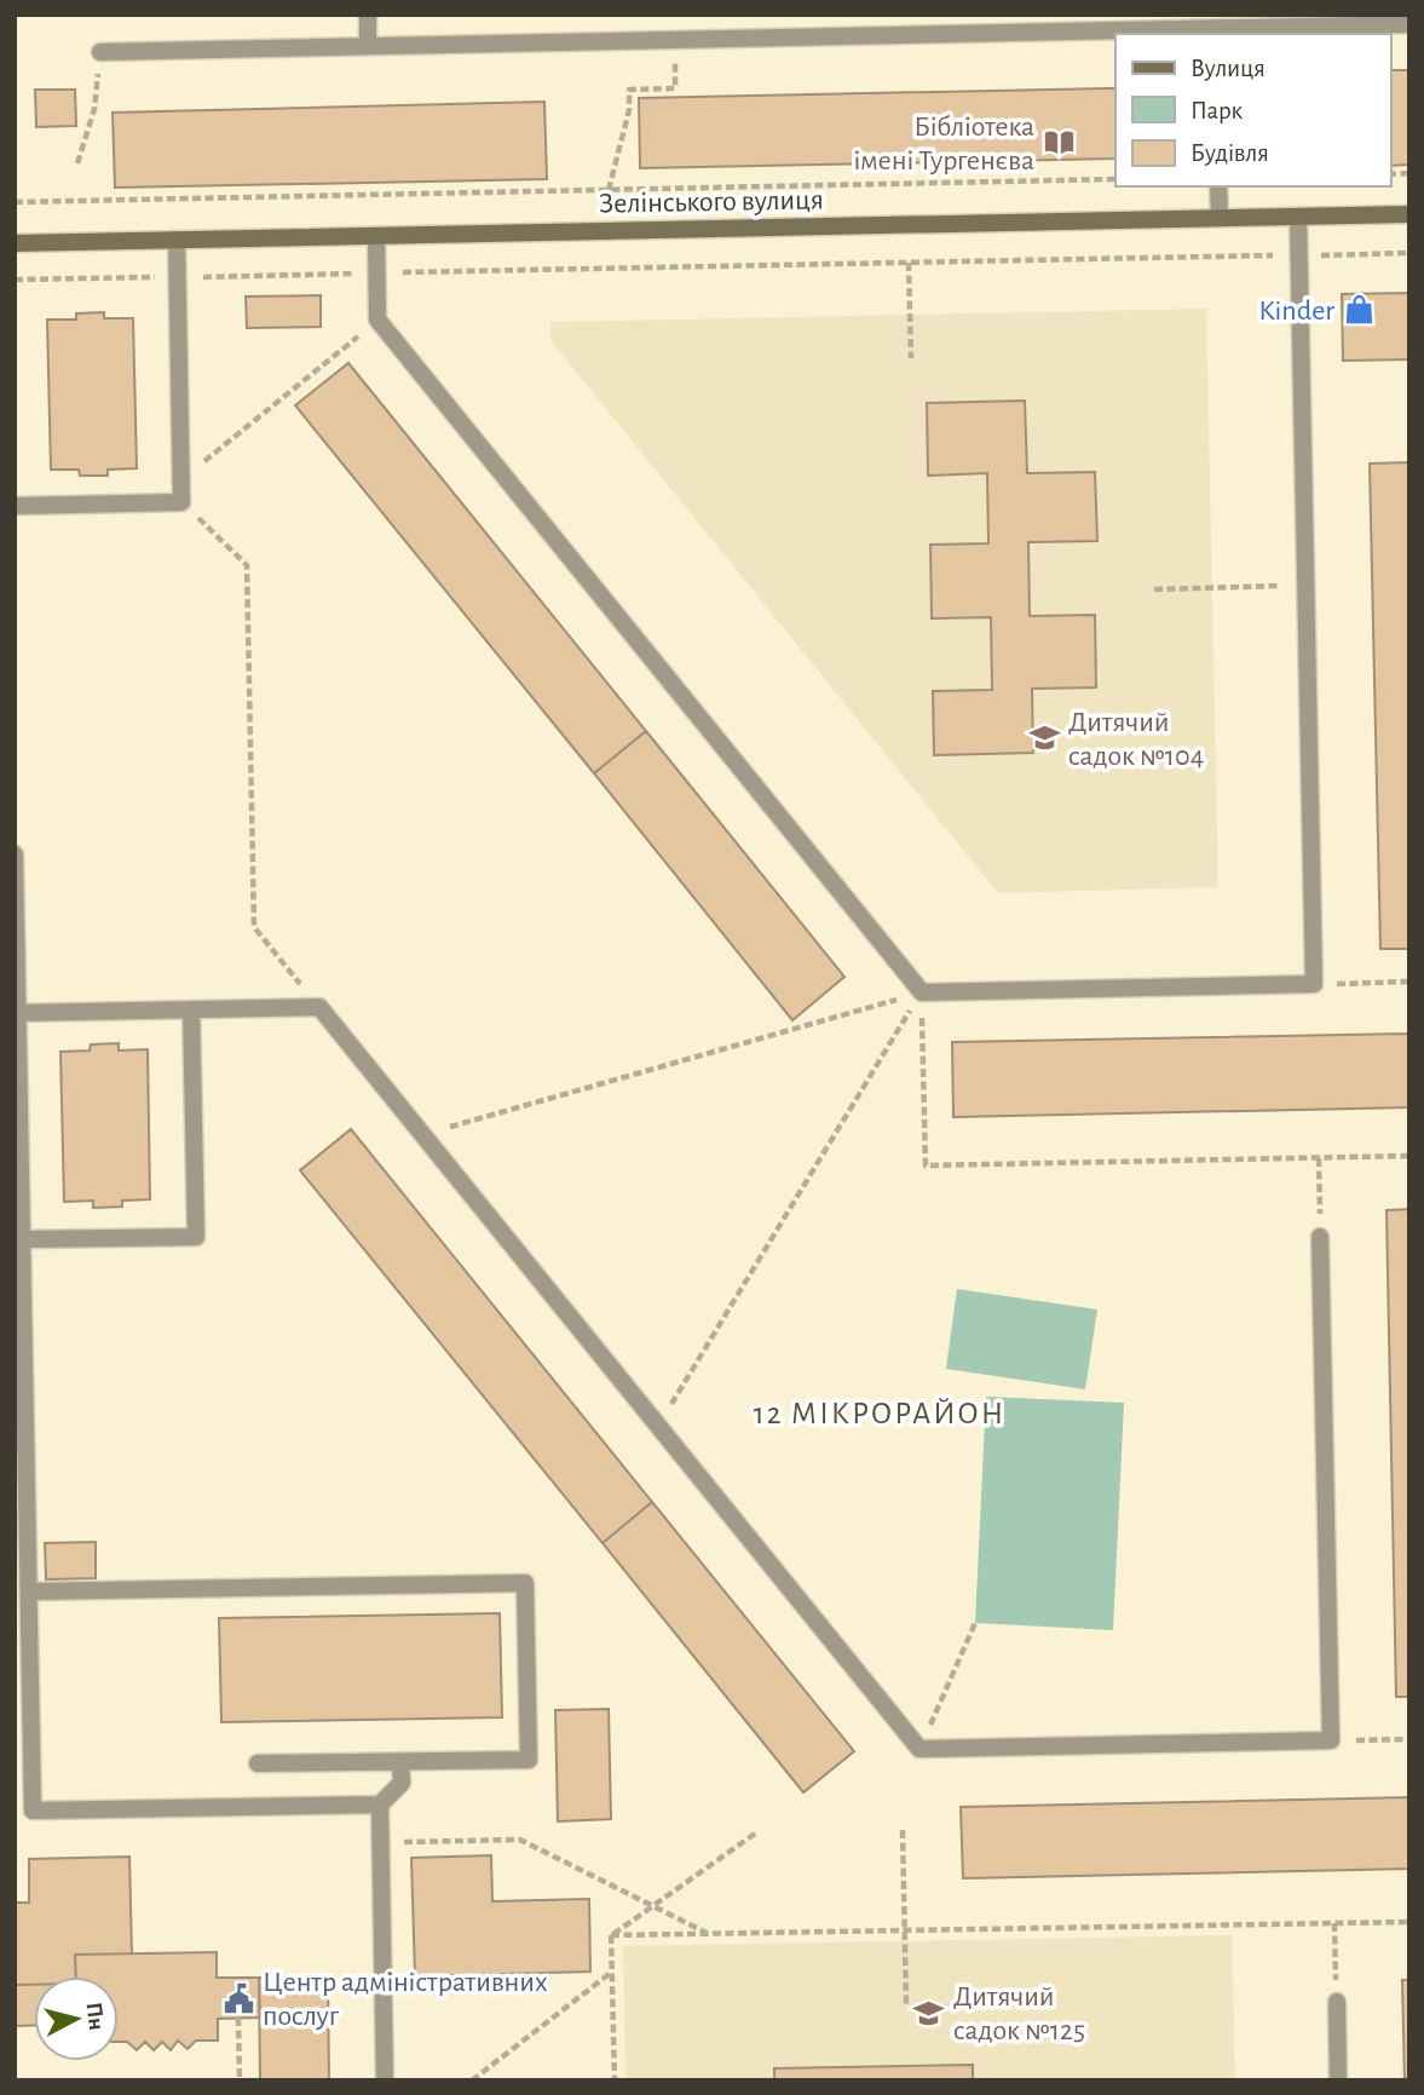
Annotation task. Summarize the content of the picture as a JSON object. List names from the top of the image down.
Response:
{
  "streets": {
    "street": ["Зелінського вулиця"]
  },
  "districts": ["12 МІКРОРАЙОН"],
  "places": {
    "library": ["Бібліотека імені Тургенєва"],
    "shop": ["Kinder"],
    "school or university": ["Дитячий садок №104", "Дитячий садок №125"],
    "public building": ["Центр адміністративних послуг"]
  },
  "legend": ["Вулиця", "Парк", "Будівля"],
  "north": "right"
}
